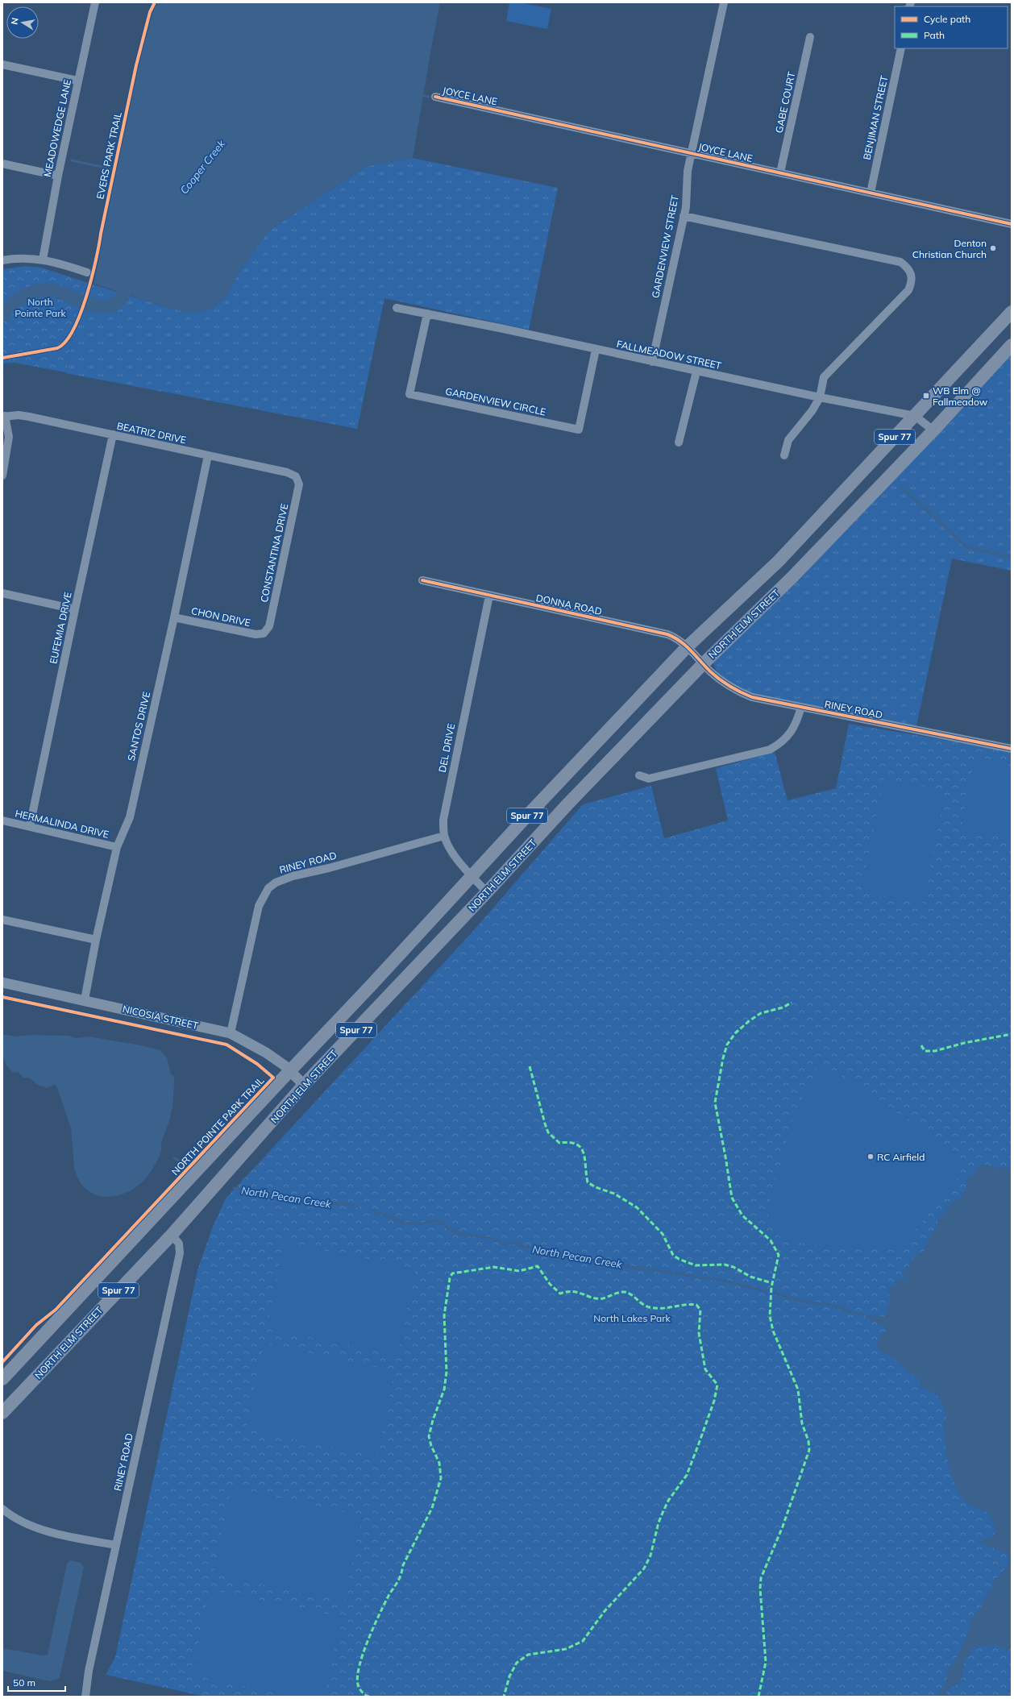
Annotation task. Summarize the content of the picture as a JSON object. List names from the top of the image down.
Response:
{
  "streets": {
    "main road": ["Spur 77", "NORTH ELM STREET"],
    "street": [
      "JOYCE LANE",
      "GABE COURT",
      "BENJIMAN STREET",
      "MEADOWEDGE LANE",
      "GARDENVIEW STREET",
      "FALLMEADOW STREET",
      "GARDENVIEW CIRCLE",
      "BEATRIZ DRIVE",
      "CONSTANTINA DRIVE",
      "DONNA ROAD",
      "CHON DRIVE",
      "EUFEMIA DRIVE",
      "RINEY ROAD",
      "SANTOS DRIVE",
      "DEL DRIVE",
      "HERMALINDA DRIVE",
      "NICOSIA STREET"
    ],
    "cycle path": ["EVERS PARK TRAIL", "NORTH POINTE PARK TRAIL"]
  },
  "crossings": [
    ["JOYCE LANE", "GABE COURT"],
    ["JOYCE LANE", "BENJIMAN STREET"],
    ["JOYCE LANE", "GARDENVIEW STREET"],
    ["GARDENVIEW STREET", "FALLMEADOW STREET"],
    ["FALLMEADOW STREET", "GARDENVIEW CIRCLE"],
    ["FALLMEADOW STREET", "NORTH ELM STREET"],
    ["BEATRIZ DRIVE", "CONSTANTINA DRIVE"],
    ["BEATRIZ DRIVE", "EUFEMIA DRIVE"],
    ["BEATRIZ DRIVE", "SANTOS DRIVE"],
    ["CONSTANTINA DRIVE", "CHON DRIVE"],
    ["DONNA ROAD", "NORTH ELM STREET"],
    ["DONNA ROAD", "RINEY ROAD"],
    ["DONNA ROAD", "DEL DRIVE"],
    ["CHON DRIVE", "SANTOS DRIVE"],
    ["NORTH ELM STREET", "RINEY ROAD"],
    ["NORTH ELM STREET", "DEL DRIVE"],
    ["NORTH ELM STREET", "NICOSIA STREET"],
    ["EUFEMIA DRIVE", "HERMALINDA DRIVE"],
    ["RINEY ROAD", "DEL DRIVE"],
    ["RINEY ROAD", "NICOSIA STREET"],
    ["SANTOS DRIVE", "HERMALINDA DRIVE"],
    ["SANTOS DRIVE", "NICOSIA STREET"]
  ],
  "water": ["Cooper Creek", "North Pecan Creek"],
  "parks": ["North Pointe Park", "North Lakes Park"],
  "places": {
    "other": ["Denton Christian Church", "RC Airfield"],
    "transit": ["WB Elm @ Fallmeadow"]
  },
  "legend": ["Cycle path", "Path"],
  "scale_bar": "50 m",
  "north": "left"
}
